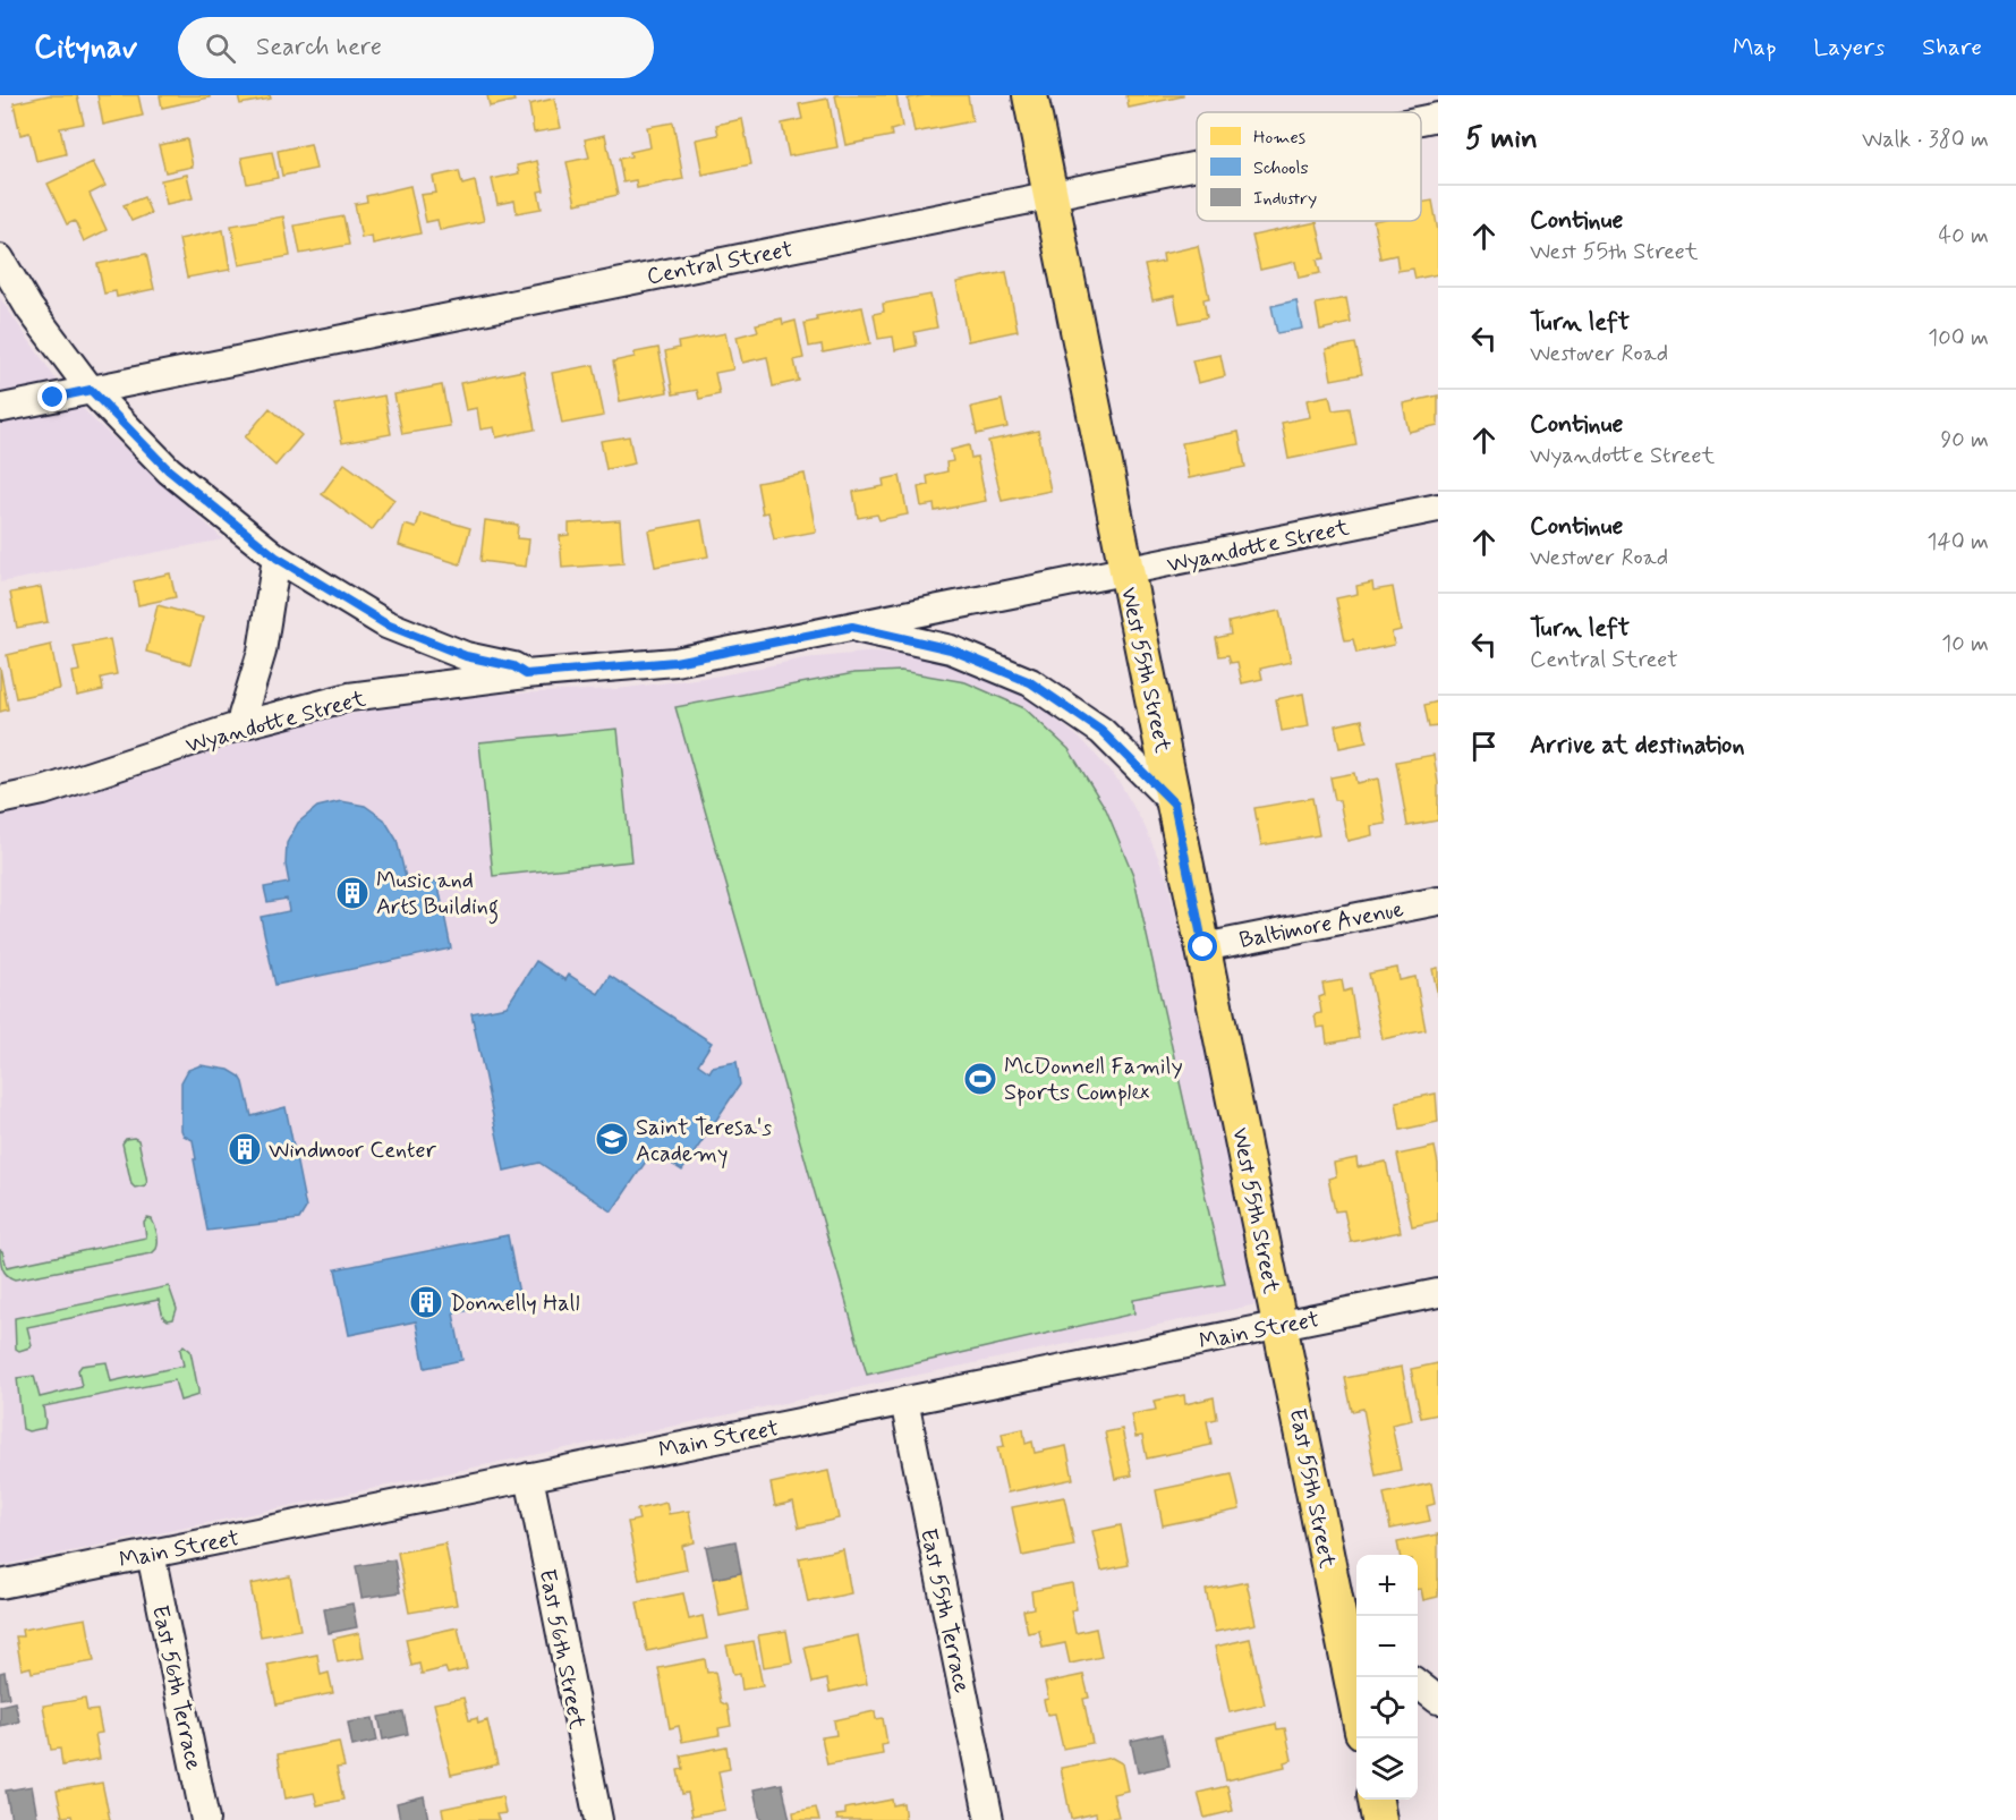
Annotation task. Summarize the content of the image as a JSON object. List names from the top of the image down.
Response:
{
  "streets": {
    "main road": ["West 55th Street", "East 55th Street"],
    "street": [
      "Central Street",
      "Wyandotte Street",
      "Baltimore Avenue",
      "Main Street",
      "East 55th Terrace",
      "East 56th Street",
      "East 56th Terrace"
    ]
  },
  "crossings": [
    ["Central Street", "West 55th Street"],
    ["Wyandotte Street", "West 55th Street"],
    ["West 55th Street", "Baltimore Avenue"],
    ["West 55th Street", "Main Street"],
    ["West 55th Street", "East 55th Street"],
    ["Main Street", "East 55th Street"],
    ["Main Street", "East 55th Terrace"],
    ["Main Street", "East 56th Street"],
    ["Main Street", "East 56th Terrace"]
  ],
  "places": {
    "building": ["Music and Arts Building", "Windmoor Center", "Donnelly Hall"],
    "sports": ["McDonnell Family Sports Complex"],
    "school or university": ["Saint Teresa's Academy"]
  },
  "legend": ["Homes", "Schools", "Industry"],
  "page": {
    "header": "Citynav",
    "search": "Search here",
    "nav": ["Map", "Layers", "Share"],
    "heading": ["5 min", "Walk · 380 m"],
    "list": [
      ["Continue", "West 55th Street", "40 m"],
      ["Turn left", "Westover Road", "100 m"],
      ["Continue", "Wyandotte Street", "90 m"],
      ["Continue", "Westover Road", "140 m"],
      ["Turn left", "Central Street", "10 m"],
      "Arrive at destination"
    ],
    "map_buttons": ["+", "−"]
  }
}
